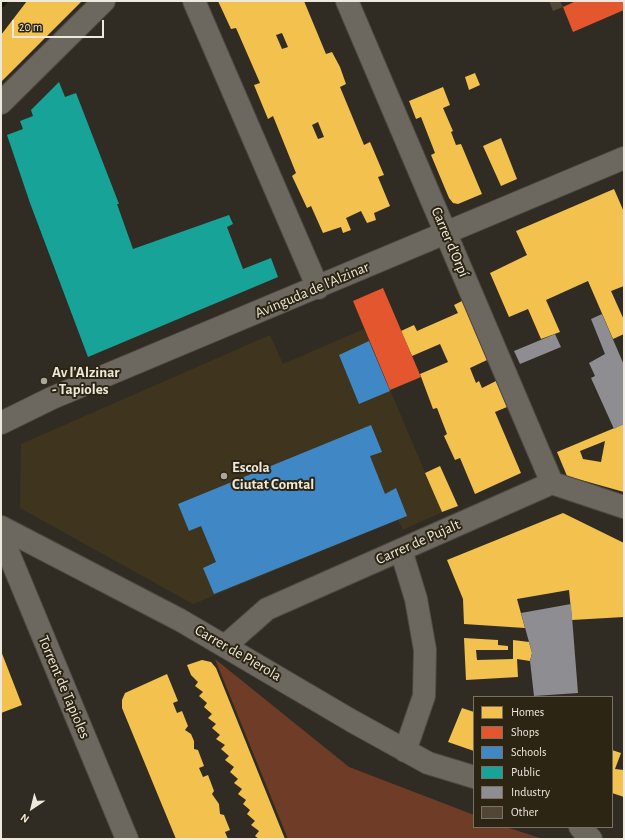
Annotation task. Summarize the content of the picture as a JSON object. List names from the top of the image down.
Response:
{
  "streets": {
    "street": [
      "Carrer d'Orpí",
      "Avinguda de l'Alzinar",
      "Carrer de Pujalt",
      "Carrer de Pierola",
      "Torrent de Tapioles"
    ]
  },
  "crossings": [
    ["Carrer d'Orpí", "Avinguda de l'Alzinar"],
    ["Carrer d'Orpí", "Carrer de Pujalt"],
    ["Carrer de Pujalt", "Carrer de Pierola"]
  ],
  "places": ["Av l'Alzinar - Tapioles", "Escola Ciutat Comtal"],
  "legend": [
    "Homes",
    "Shops",
    "Schools",
    "Public",
    "Industry",
    "Other"
  ],
  "scale_bar": "20 m",
  "north": "bottom left"
}
